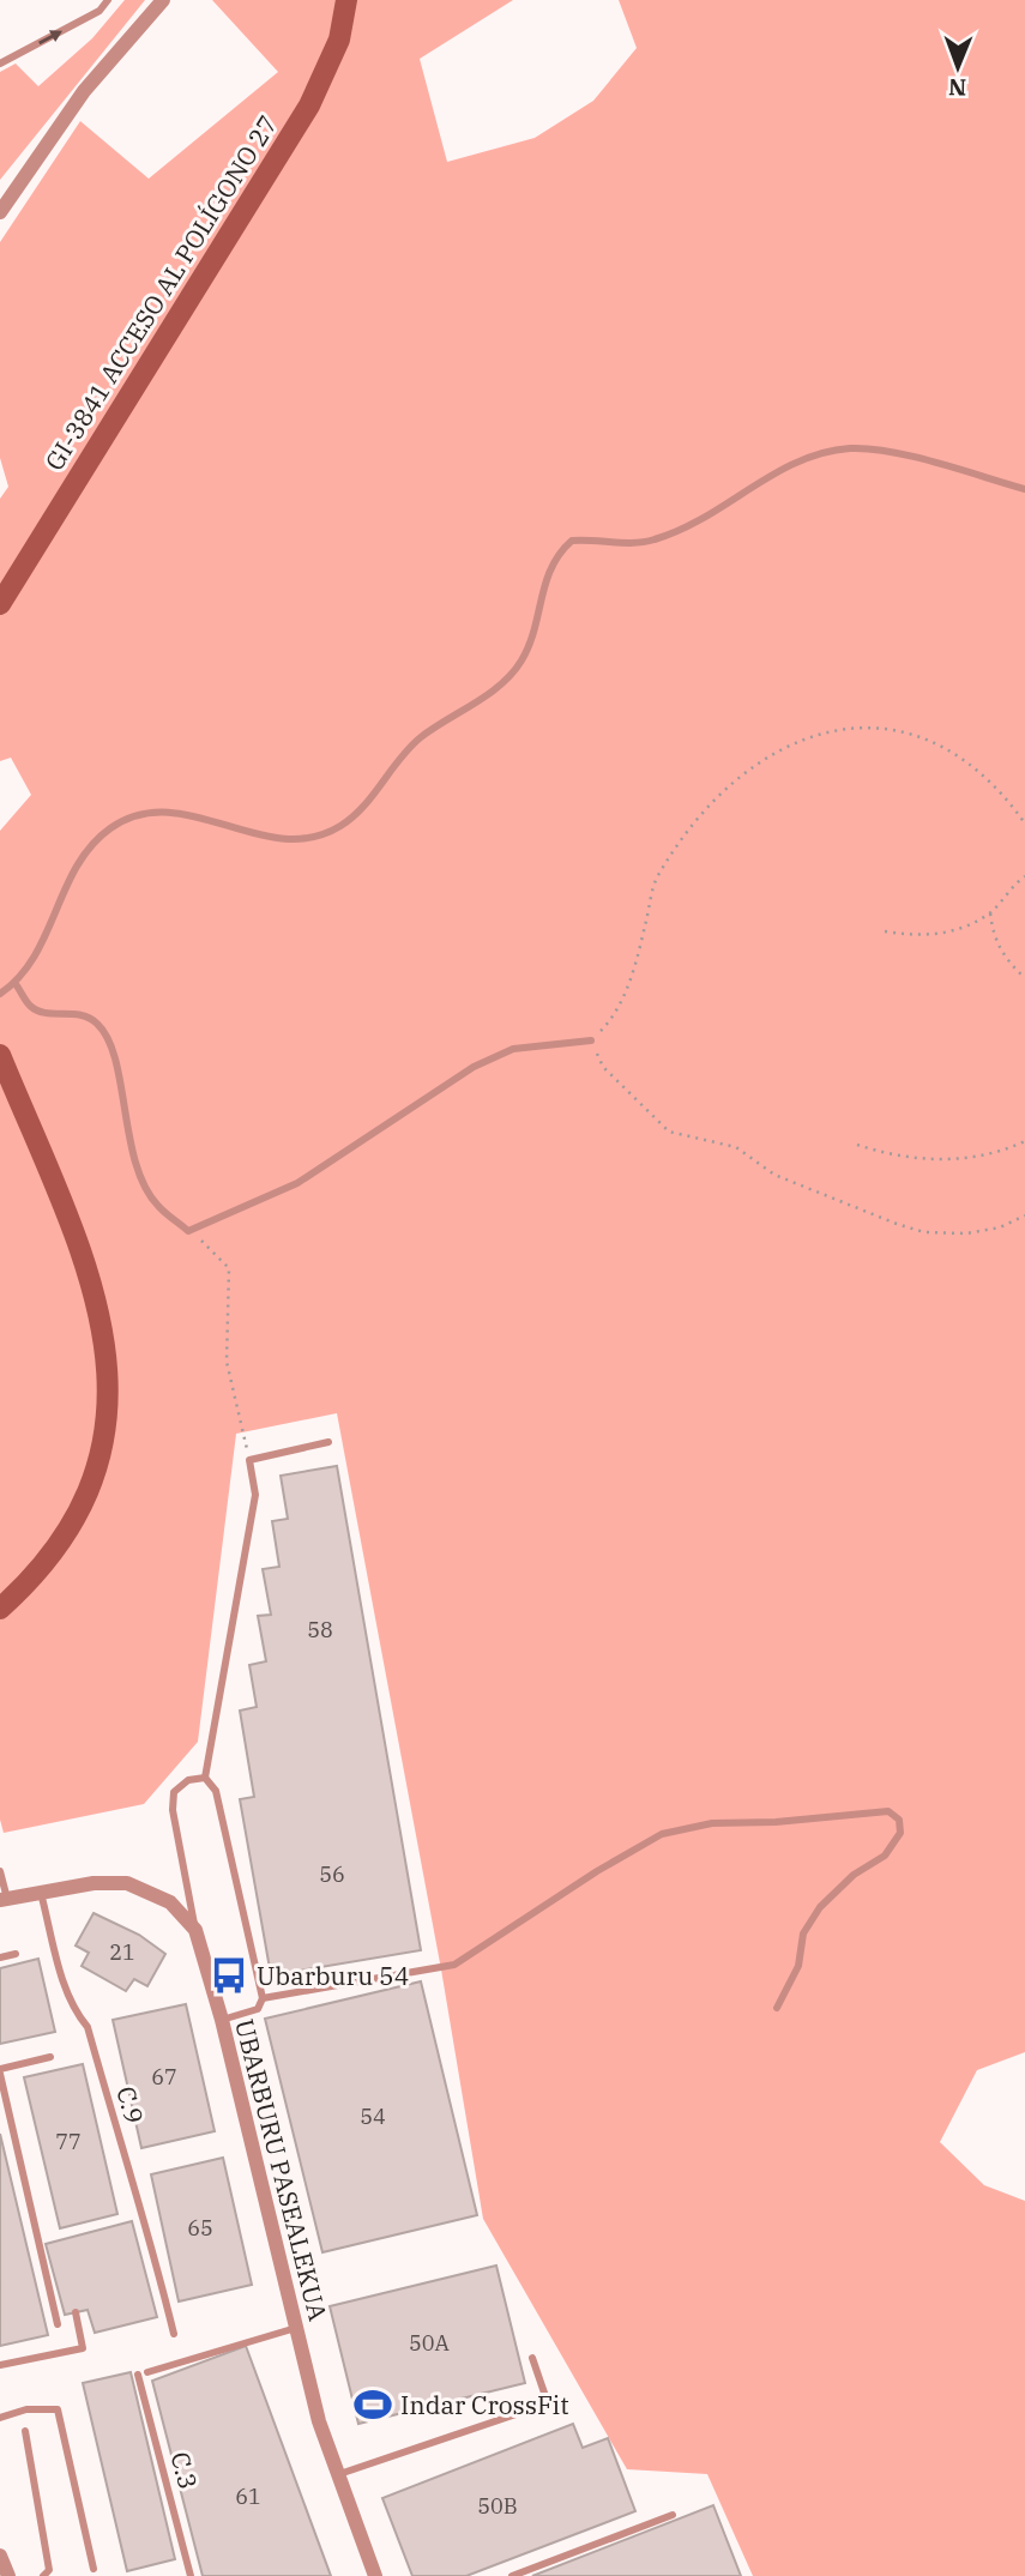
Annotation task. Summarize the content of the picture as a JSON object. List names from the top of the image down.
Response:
{
  "streets": {
    "main road": ["GI-3841 ACCESO AL POLÍGONO 27"],
    "street": ["UBARBURU PASEALEKUA"],
    "lane": ["C.9", "C.3"]
  },
  "crossings": [
    ["C.9", "UBARBURU PASEALEKUA"],
    ["UBARBURU PASEALEKUA", "C.3"]
  ],
  "places": {
    "bus stop": ["Ubarburu 54"],
    "sports": ["Indar CrossFit"]
  },
  "house_numbers": [
    "58",
    "56",
    "21",
    "67",
    "54",
    "77",
    "65",
    "50A",
    "61",
    "50B"
  ],
  "north": "bottom"
}
